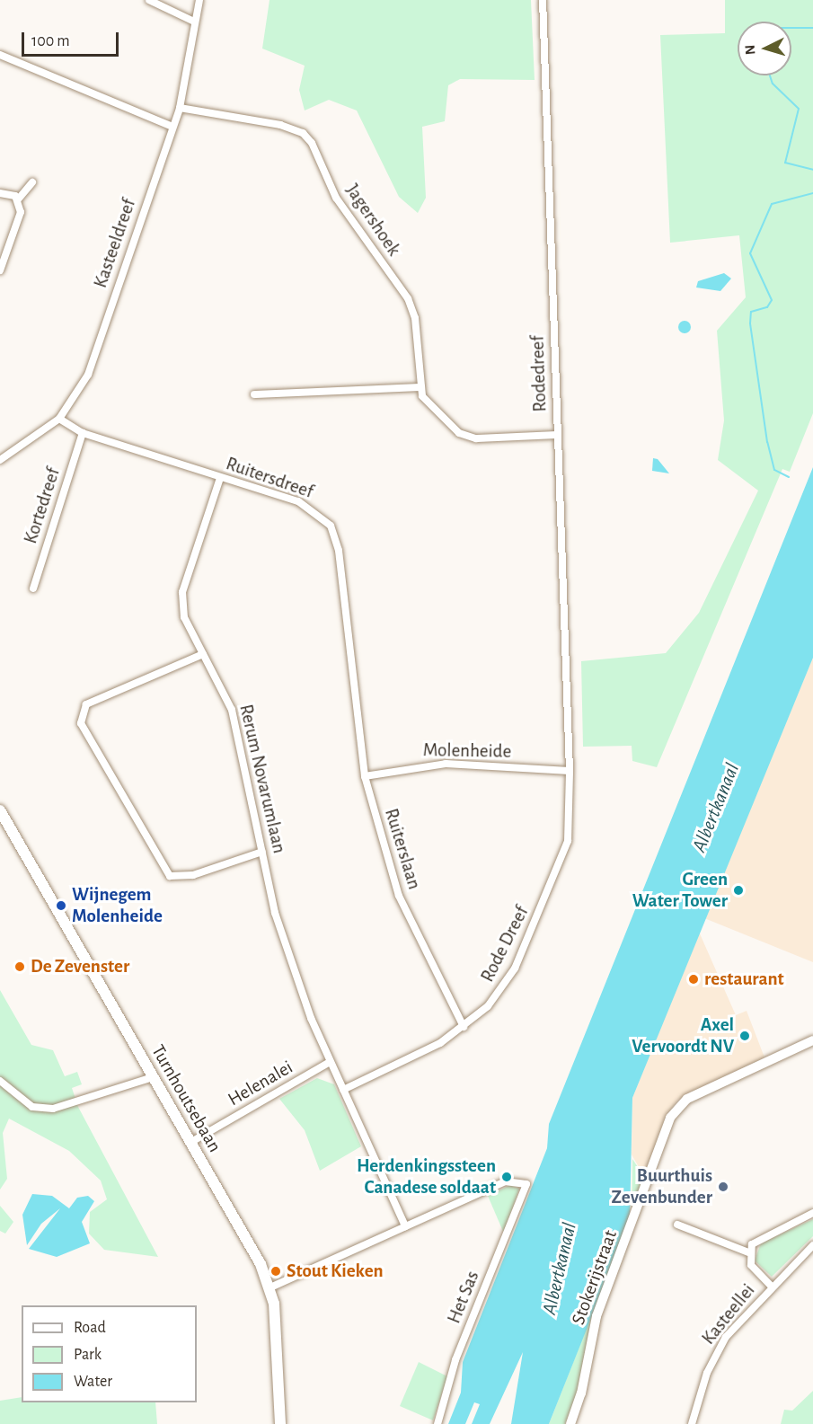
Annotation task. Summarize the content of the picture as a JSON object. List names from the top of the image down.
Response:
{
  "streets": {
    "main road": ["Turnhoutsebaan"],
    "street": [
      "Jagershoek",
      "Kasteeldreef",
      "Rodedreef",
      "Ruitersdreef",
      "Kortedreef",
      "Molenheide",
      "Rerum Novarumlaan",
      "Ruiterslaan",
      "Rode Dreef",
      "Helenalei",
      "Stokerijstraat",
      "Het Sas",
      "Kasteellei"
    ]
  },
  "crossings": [
    ["Jagershoek", "Kasteeldreef"],
    ["Jagershoek", "Rodedreef"],
    ["Kasteeldreef", "Ruitersdreef"],
    ["Rodedreef", "Rode Dreef"],
    ["Ruitersdreef", "Kortedreef"],
    ["Ruitersdreef", "Rerum Novarumlaan"],
    ["Ruitersdreef", "Ruiterslaan"],
    ["Molenheide", "Ruiterslaan"],
    ["Molenheide", "Rode Dreef"],
    ["Rerum Novarumlaan", "Rode Dreef"],
    ["Rerum Novarumlaan", "Helenalei"],
    ["Ruiterslaan", "Rode Dreef"],
    ["Helenalei", "Turnhoutsebaan"]
  ],
  "water": ["Albertkanaal"],
  "places": [
    "Green Water Tower",
    "Wijnegem Molenheide",
    "De Zevenster",
    "restaurant",
    "Axel Vervoordt NV",
    "Herdenkingssteen Canadese soldaat",
    "Buurthuis Zevenbunder",
    "Stout Kieken"
  ],
  "legend": ["Road", "Park", "Water"],
  "scale_bar": "100 m",
  "north": "left"
}
